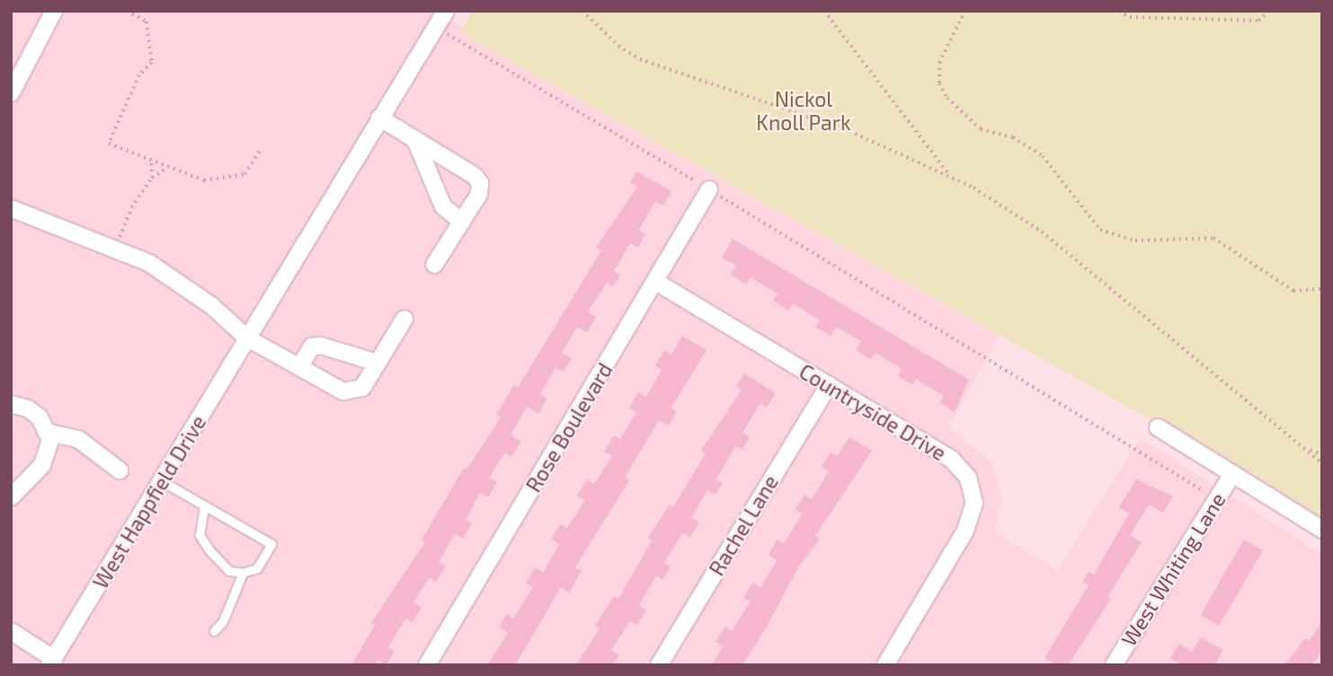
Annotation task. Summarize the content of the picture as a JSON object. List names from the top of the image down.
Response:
{
  "streets": {
    "street": [
      "Countryside Drive",
      "Rose Boulevard",
      "West Happfield Drive",
      "Rachel Lane",
      "West Whiting Lane"
    ]
  },
  "crossings": [
    ["Countryside Drive", "Rose Boulevard"],
    ["Countryside Drive", "Rachel Lane"]
  ],
  "parks": ["Nickol Knoll Park"]
}
